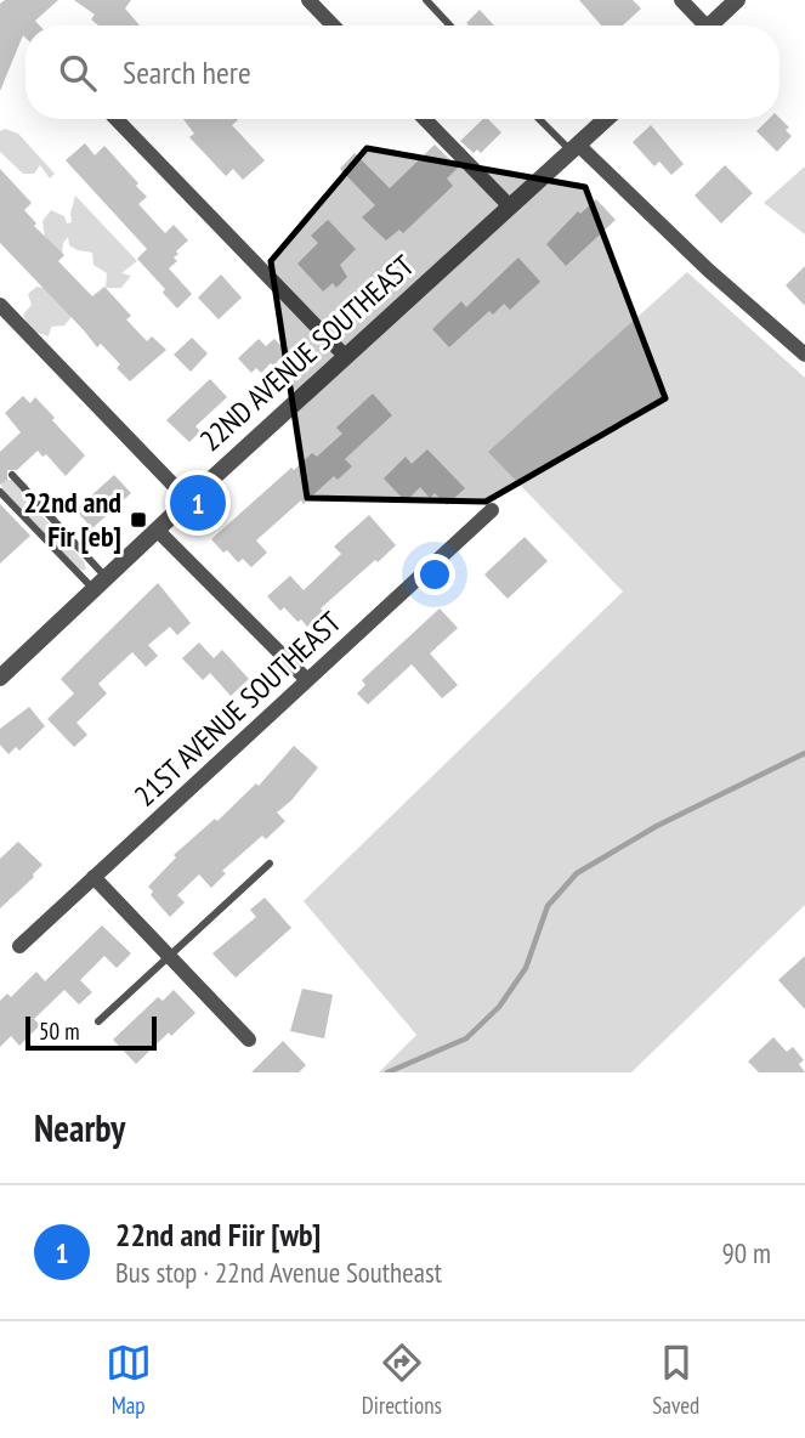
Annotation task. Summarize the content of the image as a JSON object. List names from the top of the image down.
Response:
{
  "streets": {
    "street": ["22ND AVENUE SOUTHEAST", "21ST AVENUE SOUTHEAST"]
  },
  "places": {
    "transit": ["22nd and Fir [eb]"]
  },
  "scale_bar": "50 m",
  "page": {
    "search": "Search here",
    "pins": "1",
    "scale": "50 m",
    "heading": "Nearby",
    "list": [
      {
        "mark": "1",
        "name": "22nd and Fiir [wb]",
        "note": "Bus stop · 22nd Avenue Southeast",
        "value": "90 m"
      }
    ],
    "nav": ["Map", "Directions", "Saved"]
  }
}
